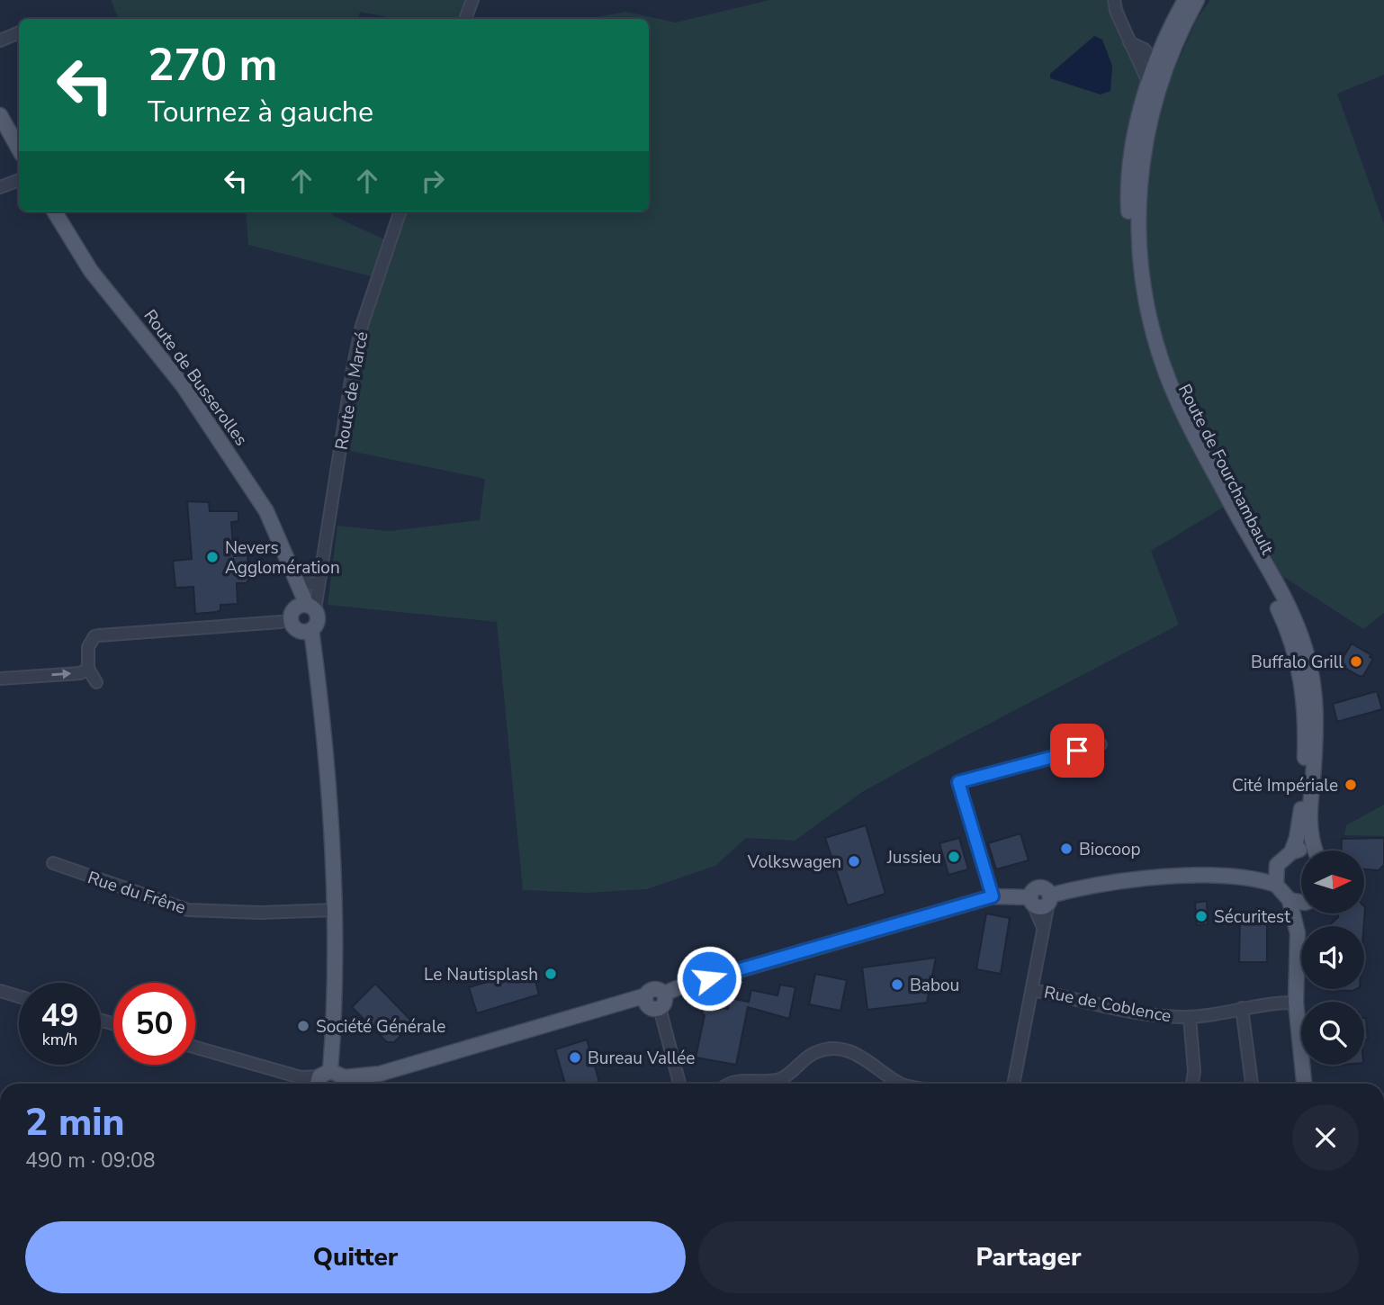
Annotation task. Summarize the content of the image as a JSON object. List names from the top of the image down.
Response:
{
  "streets": {
    "main road": ["Route de Busserolles", "Route de Fourchambault"],
    "street": ["Route de Marcé", "Rue du Frêne", "Rue de Coblence"]
  },
  "crossings": [
    ["Route de Busserolles", "Route de Marcé"],
    ["Route de Busserolles", "Rue du Frêne"]
  ],
  "places": [
    "Nevers Agglomération",
    "Buffalo Grill",
    "Cité Impériale",
    "Biocoop",
    "Jussieu",
    "Volkswagen",
    "Sécuritest",
    "Le Nautisplash",
    "Babou",
    "Société Générale",
    "Bureau Vallée"
  ],
  "north": "right",
  "page": {
    "turn": ["270 m", "Tournez à gauche"],
    "speed": "49 km/h",
    "limit": "50",
    "heading": ["2 min", "490 m · 09:08"],
    "buttons": ["Quitter", "Partager"]
  }
}
